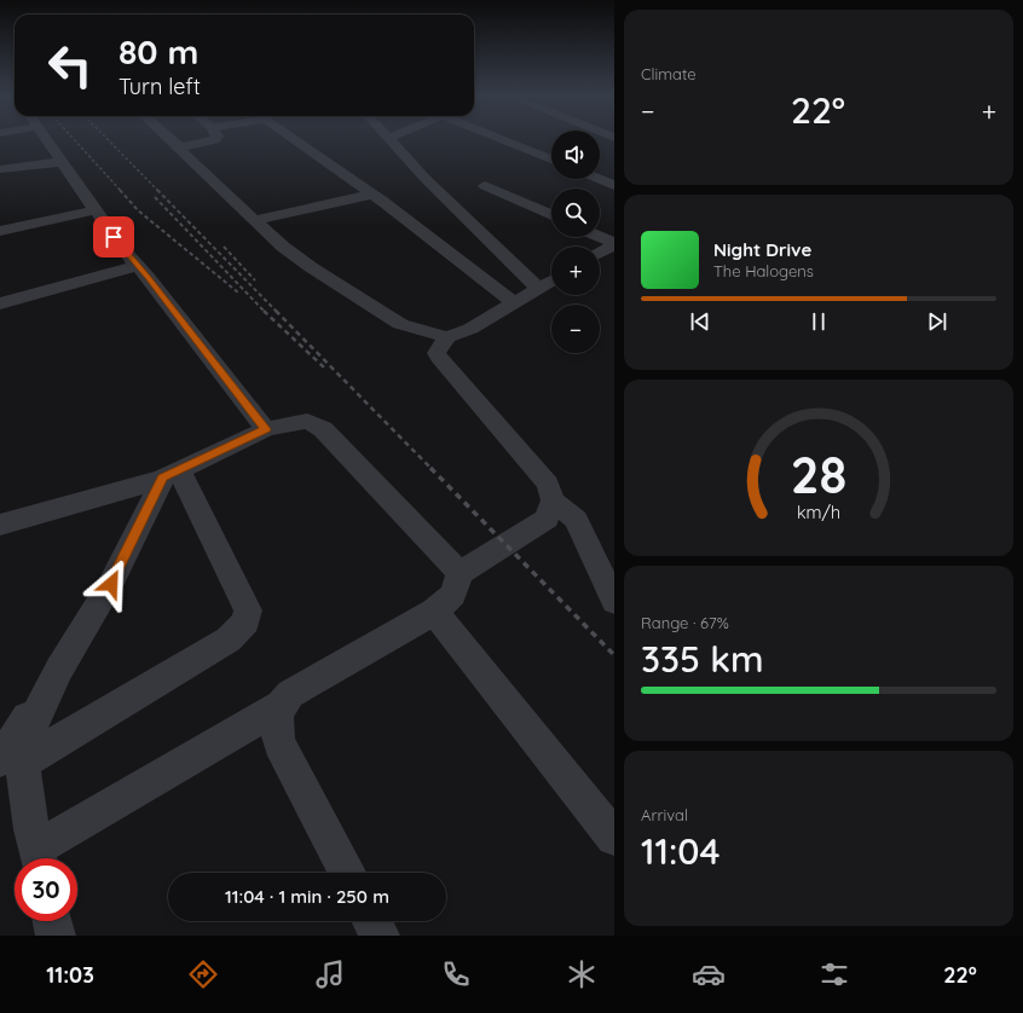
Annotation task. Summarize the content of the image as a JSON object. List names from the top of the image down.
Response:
{
  "page": {
    "tile": [
      "Climate",
      ["Range · 67%", "335 km"],
      ["Arrival", "11:04"]
    ],
    "turn": ["80 m", "Turn left"],
    "heat": ["−", "22°", "+"],
    "map_buttons": ["+", "−"],
    "song": ["Night Drive", "The Halogens"],
    "limit": "30",
    "trip": "11:04 · 1 min · 250 m",
    "tabs": ["11:03", "22°"],
    "gauge": ["28", "km/h"]
  }
}
